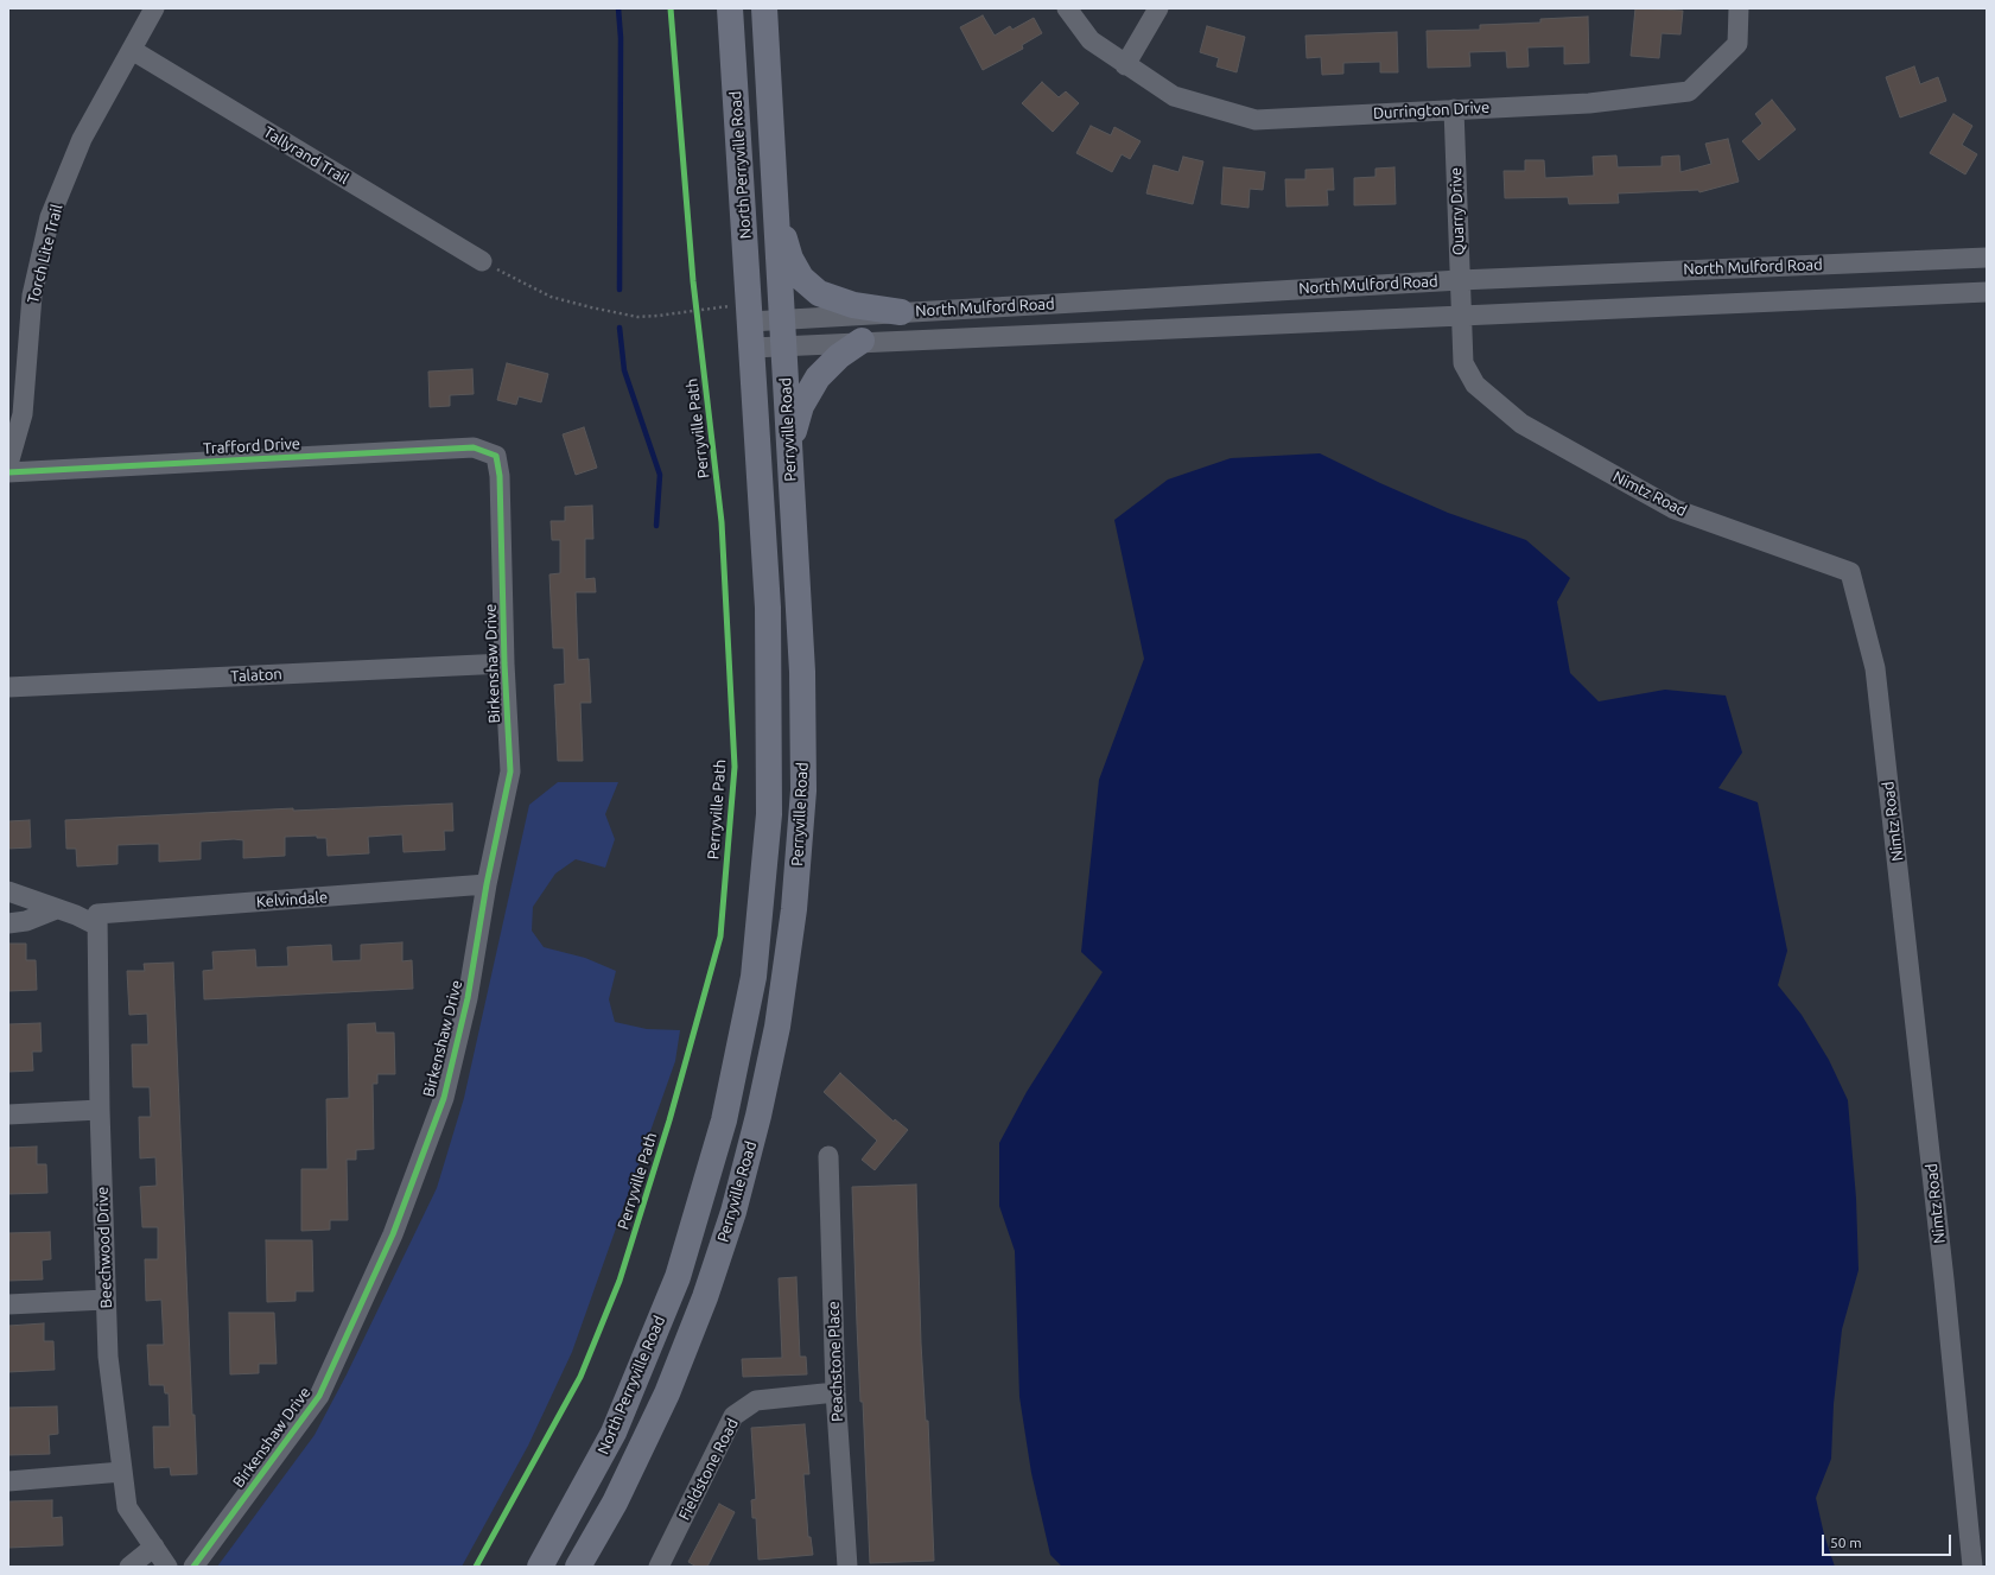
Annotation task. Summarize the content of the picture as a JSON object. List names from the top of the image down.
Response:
{
  "streets": {
    "main road": ["North Perryville Road", "Perryville Road"],
    "street": [
      "Durrington Drive",
      "Tallyrand Trail",
      "Quarry Drive",
      "Torch Lite Trail",
      "North Mulford Road",
      "Trafford Drive",
      "Nimtz Road",
      "Birkenshaw Drive",
      "Talaton",
      "Kelvindale",
      "Beechwood Drive",
      "Peachstone Place",
      "Fieldstone Road"
    ],
    "cycle path": ["Perryville Path"]
  },
  "crossings": [
    ["Durrington Drive", "Quarry Drive"],
    ["Tallyrand Trail", "Torch Lite Trail"],
    ["North Perryville Road", "North Mulford Road"],
    ["North Perryville Road", "Perryville Road"],
    ["Quarry Drive", "North Mulford Road"],
    ["Quarry Drive", "Nimtz Road"],
    ["North Mulford Road", "Perryville Road"],
    ["North Mulford Road", "Nimtz Road"],
    ["Trafford Drive", "Birkenshaw Drive"],
    ["Birkenshaw Drive", "Talaton"],
    ["Birkenshaw Drive", "Kelvindale"],
    ["Kelvindale", "Beechwood Drive"],
    ["Peachstone Place", "Fieldstone Road"]
  ],
  "scale_bar": "50 m"
}
